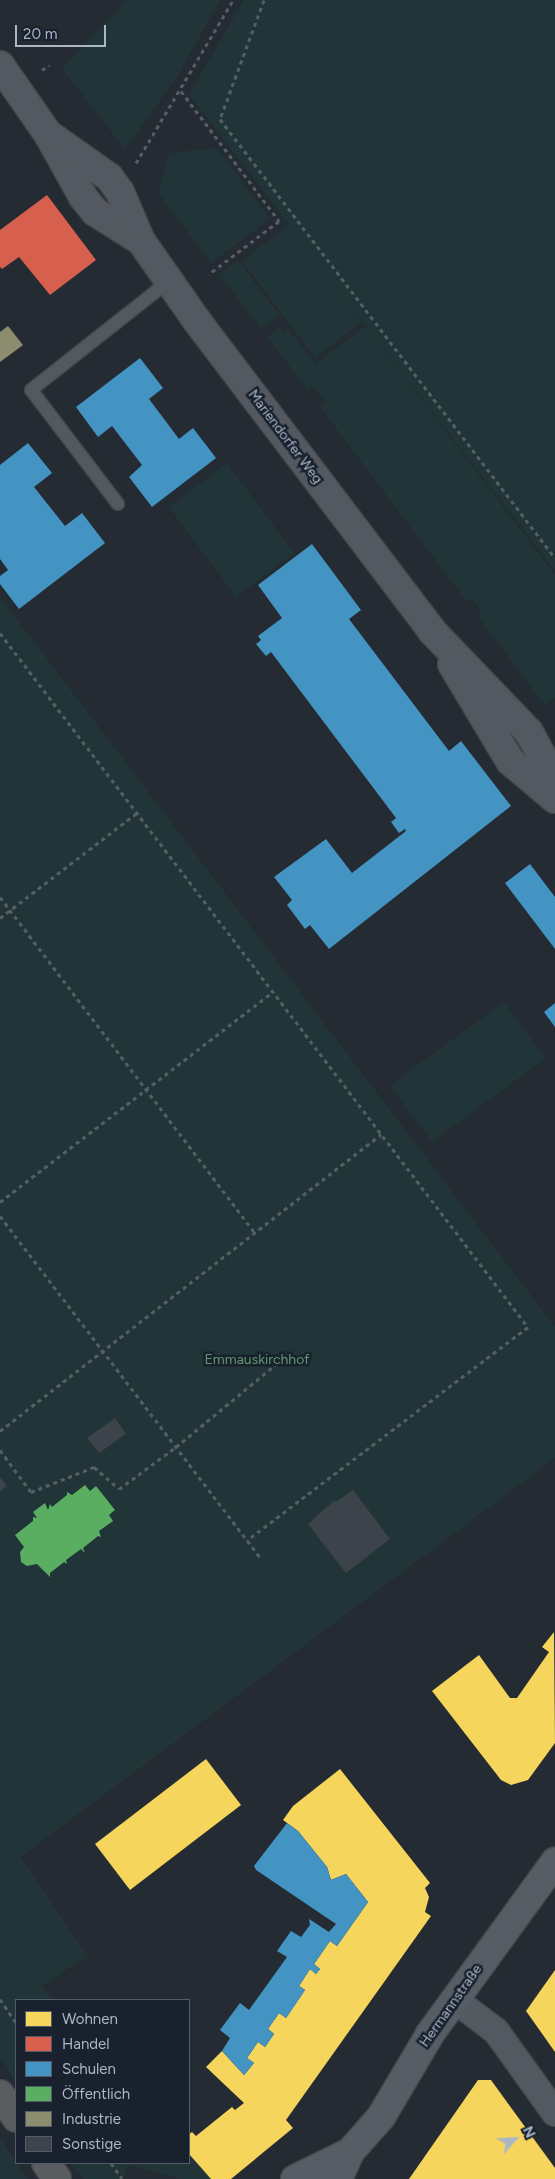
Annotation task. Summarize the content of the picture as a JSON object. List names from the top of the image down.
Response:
{
  "streets": {
    "main road": ["Hermannstraße"],
    "street": ["Mariendorfer Weg"]
  },
  "parks": ["Emmauskirchhof"],
  "legend": [
    "Wohnen",
    "Handel",
    "Schulen",
    "Öffentlich",
    "Industrie",
    "Sonstige"
  ],
  "scale_bar": "20 m",
  "north": "top right"
}
